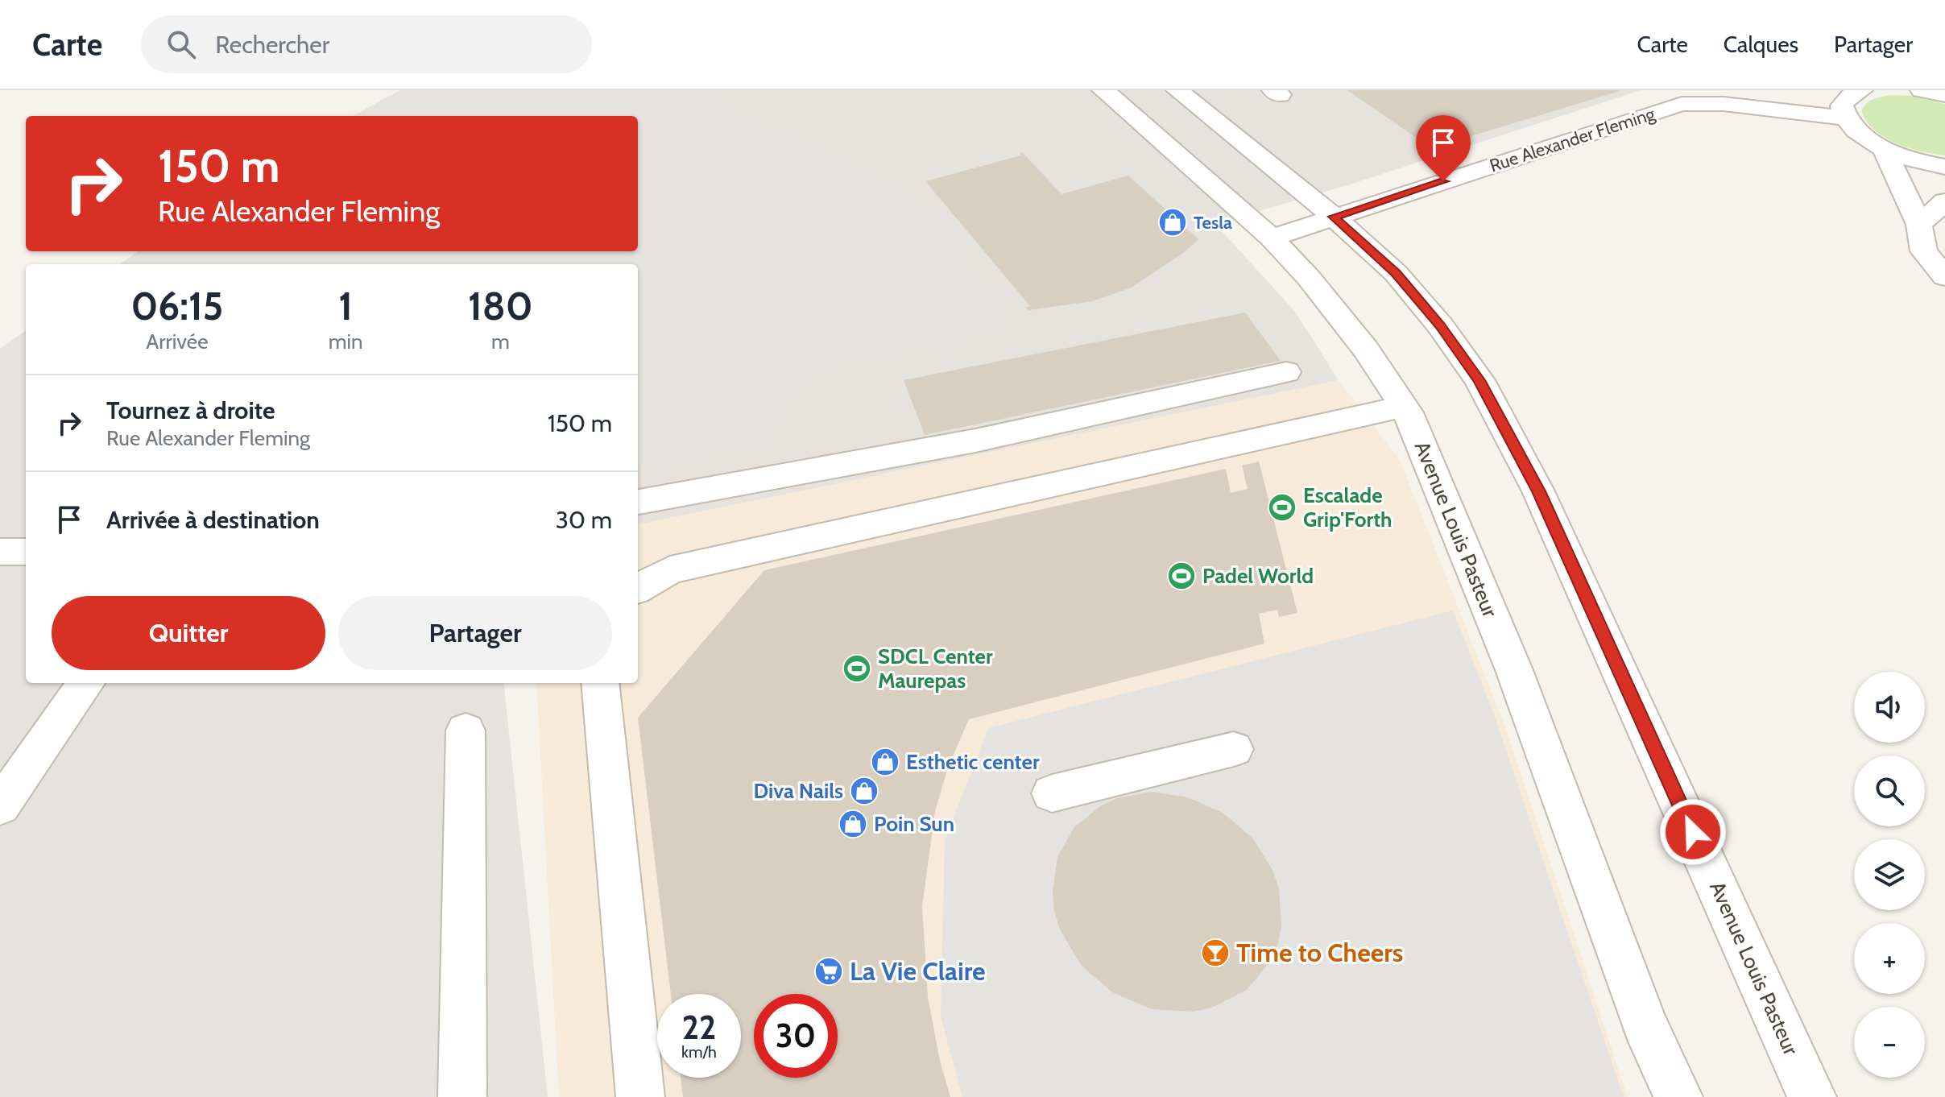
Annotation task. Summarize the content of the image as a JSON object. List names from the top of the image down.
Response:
{
  "streets": {
    "street": ["Rue Alexander Fleming", "Avenue Louis Pasteur"]
  },
  "crossings": [
    ["Rue Alexander Fleming", "Avenue Louis Pasteur"]
  ],
  "places": {
    "shop": [
      "Tesla",
      "Esthetic center",
      "Diva Nails",
      "Poin Sun"
    ],
    "sports": ["Escalade Grip'Forth", "Padel World", "SDCL Center Maurepas"],
    "bar": ["Time to Cheers"],
    "supermarket": ["La Vie Claire"]
  },
  "page": {
    "header": "Carte",
    "search": "Rechercher",
    "nav": ["Carte", "Calques", "Partager"],
    "turn": ["150 m", "Rue Alexander Fleming"],
    "eta": [
      "06:15",
      "Arrivée",
      "1",
      "min",
      "180",
      "m"
    ],
    "list": [
      {
        "name": "Tournez à droite",
        "note": "Rue Alexander Fleming",
        "value": "150 m"
      },
      {
        "name": "Arrivée à destination",
        "value": "30 m"
      }
    ],
    "buttons": ["Quitter", "Partager"],
    "map_buttons": ["+", "−"],
    "speed": "22 km/h",
    "limit": "30"
  }
}
